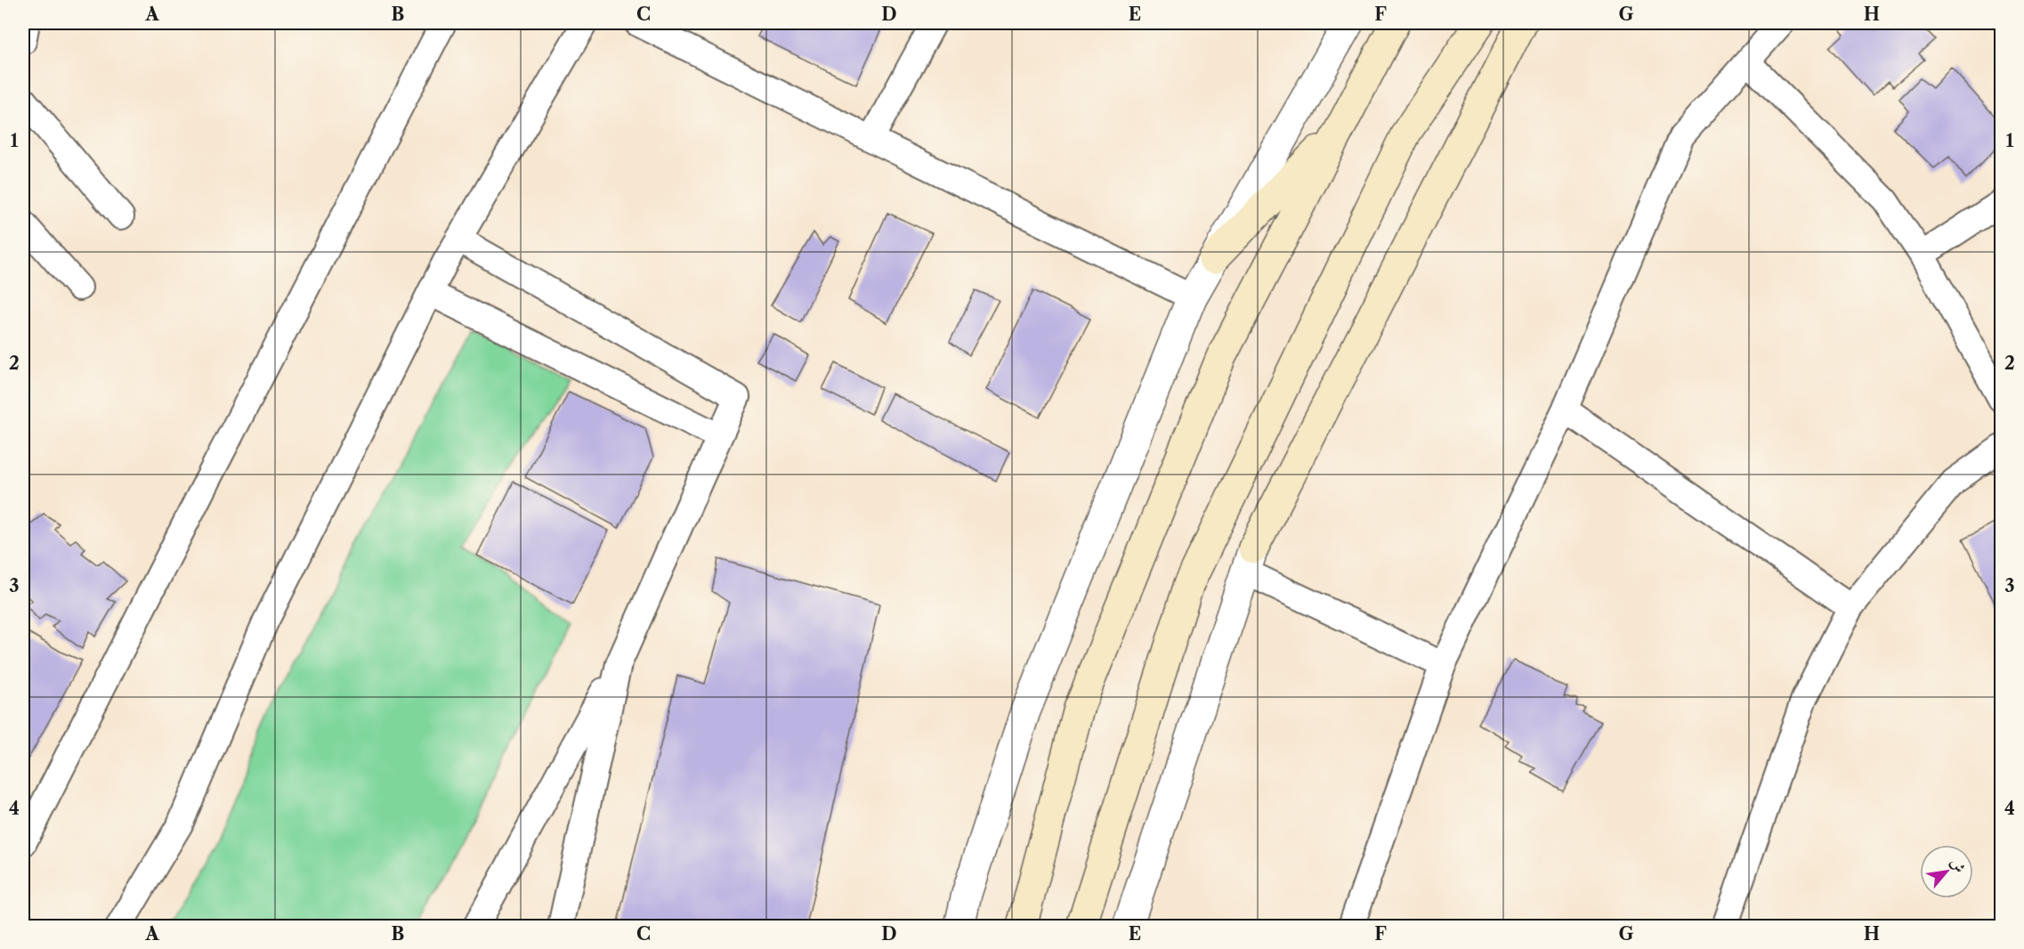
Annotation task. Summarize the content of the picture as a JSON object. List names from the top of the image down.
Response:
{
  "north": "top right",
  "grid": {
    "columns": [
      "A",
      "B",
      "C",
      "D",
      "E",
      "F",
      "G",
      "H"
    ],
    "rows": [
      "1",
      "2",
      "3",
      "4"
    ]
  }
}
